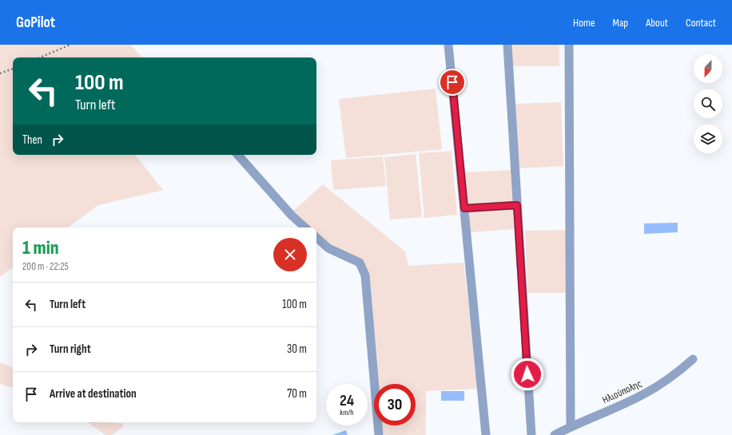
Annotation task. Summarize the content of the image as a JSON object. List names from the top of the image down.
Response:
{
  "streets": {
    "street": ["Ηλιούπολης"]
  },
  "north": "bottom",
  "page": {
    "header": "GoPilot",
    "nav": [
      "Home",
      "Map",
      "About",
      "Contact"
    ],
    "turn": ["100 m", "Turn left"],
    "then": "Then",
    "heading": ["1 min", "200 m · 22:25"],
    "list": [
      {
        "name": "Turn left",
        "value": "100 m"
      },
      {
        "name": "Turn right",
        "value": "30 m"
      },
      {
        "name": "Arrive at destination",
        "value": "70 m"
      }
    ],
    "speed": "24 km/h",
    "limit": "30"
  }
}
